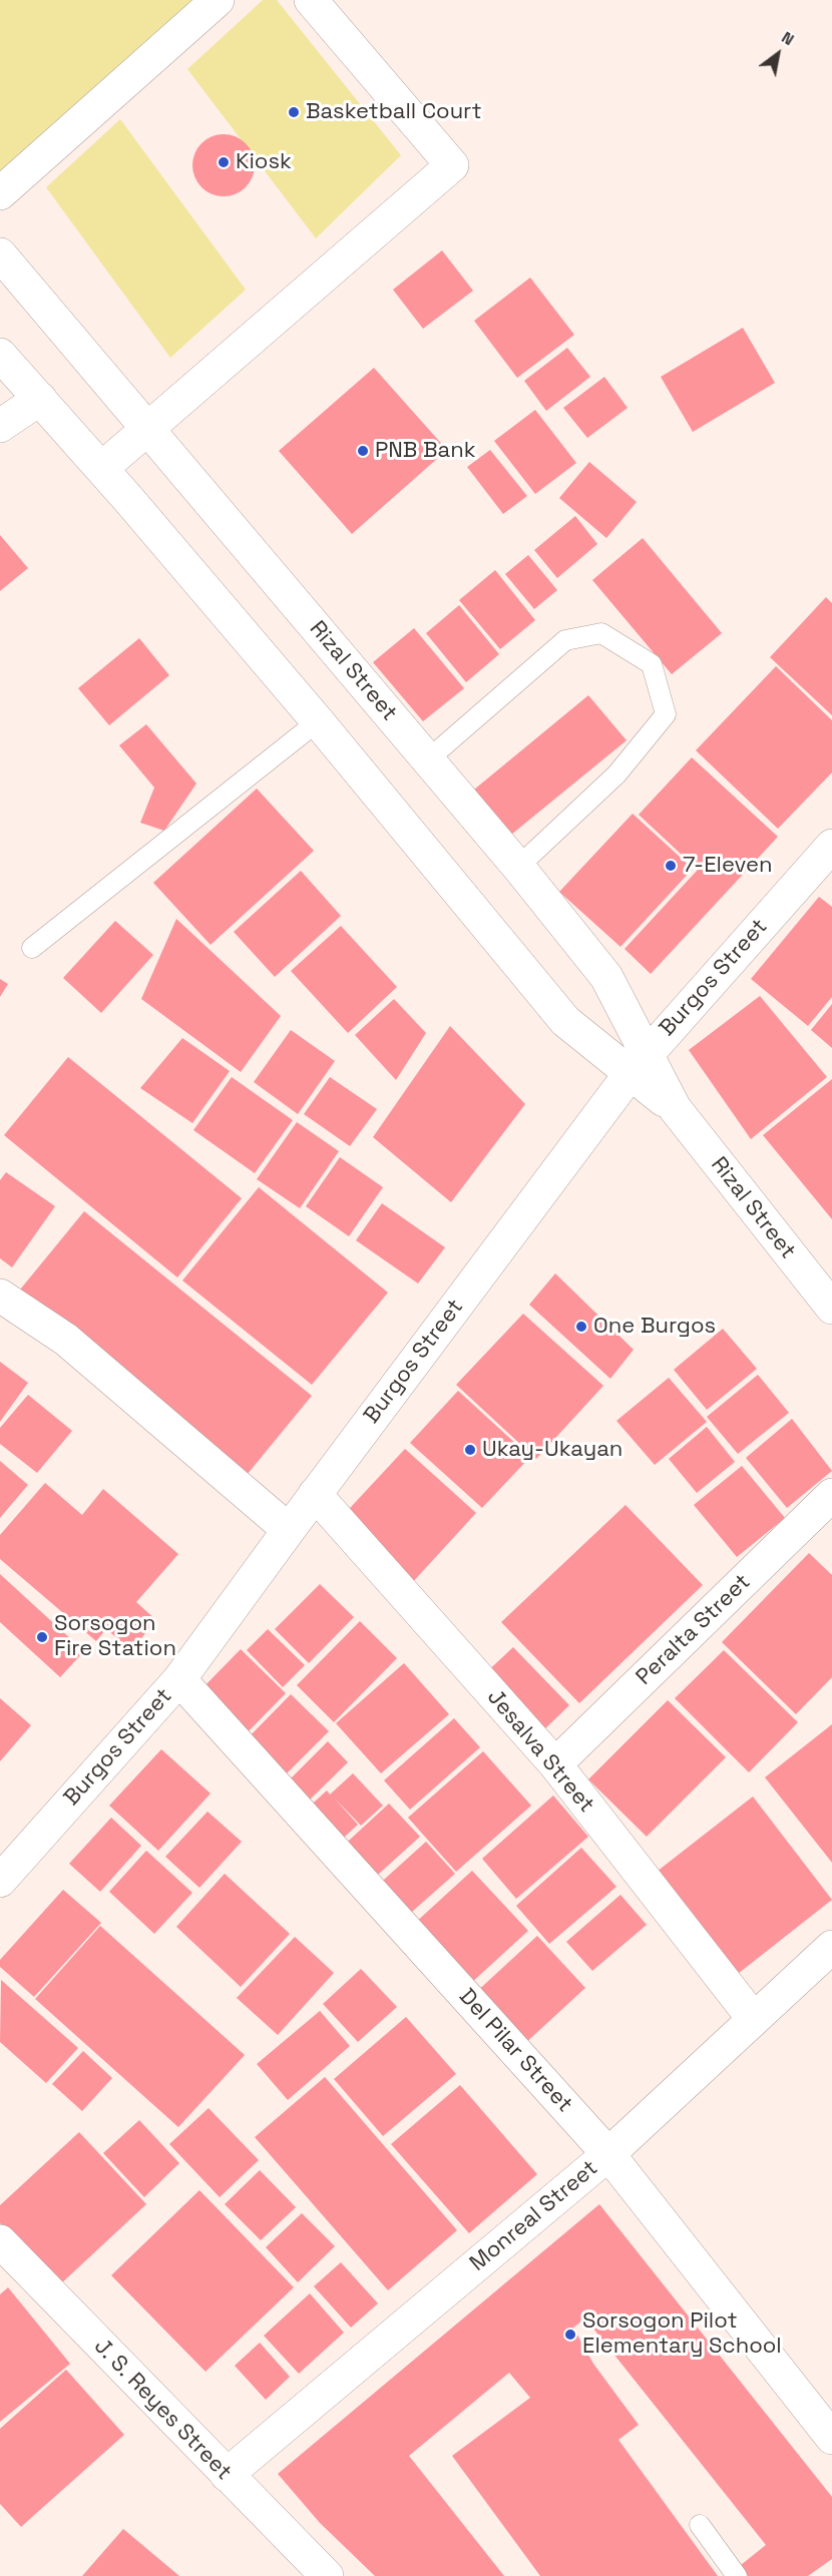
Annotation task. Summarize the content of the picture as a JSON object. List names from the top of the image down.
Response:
{
  "streets": {
    "street": [
      "Rizal Street",
      "Burgos Street",
      "Peralta Street",
      "Jesalva Street",
      "Del Pilar Street",
      "Monreal Street",
      "J. S. Reyes Street"
    ]
  },
  "crossings": [
    ["Rizal Street", "Burgos Street"],
    ["Burgos Street", "Jesalva Street"],
    ["Burgos Street", "Del Pilar Street"],
    ["Peralta Street", "Jesalva Street"],
    ["Jesalva Street", "Monreal Street"],
    ["Del Pilar Street", "Monreal Street"],
    ["Monreal Street", "J. S. Reyes Street"]
  ],
  "places": [
    "Basketball Court",
    "Kiosk",
    "PNB Bank",
    "7-Eleven",
    "One Burgos",
    "Ukay-Ukayan",
    "Sorsogon Fire Station",
    "Sorsogon Pilot Elementary School"
  ],
  "north": "top right"
}
